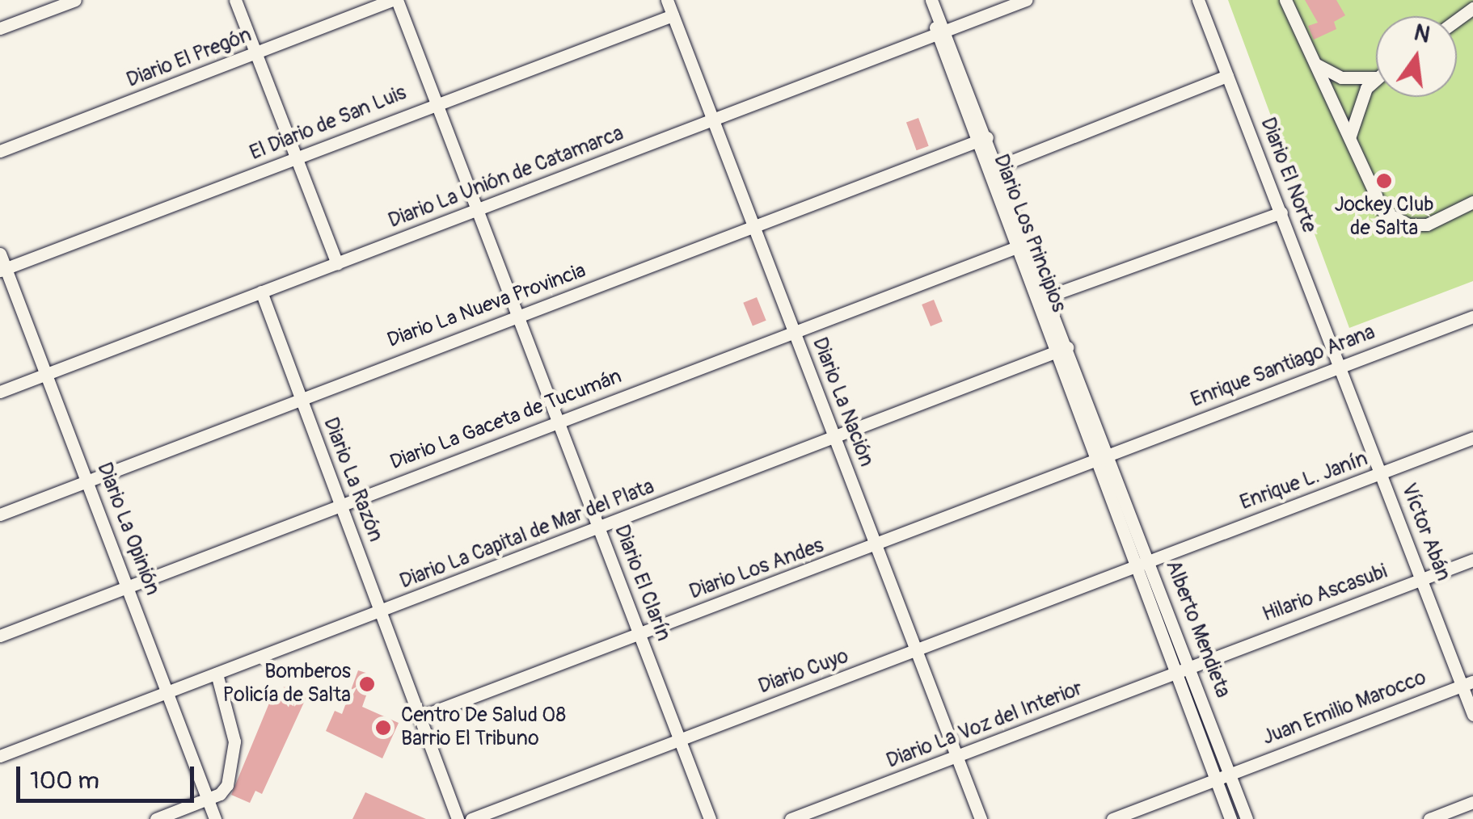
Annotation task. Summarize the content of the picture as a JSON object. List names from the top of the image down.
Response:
{
  "streets": {
    "street": [
      "Diario El Pregón",
      "El Diario de San Luis",
      "Diario El Norte",
      "Diario La Unión de Catamarca",
      "Diario Los Principios",
      "Diario La Nueva Provincia",
      "Enrique Santiago Arana",
      "Diario La Nación",
      "Diario La Gaceta de Tucumán",
      "Diario La Razón",
      "Enrique L. Janín",
      "Diario La Opinión",
      "Víctor Abán",
      "Diario La Capital de Mar del Plata",
      "Diario Los Andes",
      "Diario El Clarín",
      "Hilario Ascasubi",
      "Alberto Mendieta",
      "Diario Cuyo",
      "Juan Emilio Marocco",
      "Diario La Voz del Interior"
    ]
  },
  "crossings": [
    ["Diario El Pregón", "Diario El Clarín"],
    ["El Diario de San Luis", "Diario La Nación"],
    ["El Diario de San Luis", "Diario La Opinión"],
    ["El Diario de San Luis", "Diario El Clarín"],
    ["Diario El Norte", "Enrique Santiago Arana"],
    ["Diario El Norte", "Víctor Abán"],
    ["Diario La Unión de Catamarca", "Diario Los Principios"],
    ["Diario La Unión de Catamarca", "Diario La Nación"],
    ["Diario La Unión de Catamarca", "Diario La Razón"],
    ["Diario La Unión de Catamarca", "Diario La Opinión"],
    ["Diario La Unión de Catamarca", "Diario El Clarín"],
    ["Diario Los Principios", "Diario La Nueva Provincia"],
    ["Diario Los Principios", "Enrique Santiago Arana"],
    ["Diario Los Principios", "Diario La Gaceta de Tucumán"],
    ["Diario Los Principios", "Diario La Capital de Mar del Plata"],
    ["Diario Los Principios", "Diario Los Andes"],
    ["Diario Los Principios", "Alberto Mendieta"],
    ["Diario La Nueva Provincia", "Diario La Nación"],
    ["Diario La Nueva Provincia", "Diario La Razón"],
    ["Diario La Nueva Provincia", "Diario La Opinión"],
    ["Diario La Nueva Provincia", "Diario El Clarín"],
    ["Enrique Santiago Arana", "Víctor Abán"],
    ["Enrique Santiago Arana", "Diario Los Andes"],
    ["Enrique Santiago Arana", "Alberto Mendieta"],
    ["Diario La Nación", "Diario La Gaceta de Tucumán"],
    ["Diario La Nación", "Diario La Capital de Mar del Plata"],
    ["Diario La Nación", "Diario Los Andes"],
    ["Diario La Nación", "Diario Cuyo"],
    ["Diario La Nación", "Diario La Voz del Interior"],
    ["Diario La Gaceta de Tucumán", "Diario La Razón"],
    ["Diario La Gaceta de Tucumán", "Diario La Opinión"],
    ["Diario La Gaceta de Tucumán", "Diario El Clarín"],
    ["Diario La Razón", "Diario La Capital de Mar del Plata"],
    ["Diario La Razón", "Diario Los Andes"],
    ["Enrique L. Janín", "Víctor Abán"],
    ["Enrique L. Janín", "Alberto Mendieta"],
    ["Enrique L. Janín", "Diario Cuyo"],
    ["Diario La Opinión", "Diario La Capital de Mar del Plata"],
    ["Víctor Abán", "Hilario Ascasubi"],
    ["Víctor Abán", "Juan Emilio Marocco"],
    ["Diario La Capital de Mar del Plata", "Diario El Clarín"],
    ["Diario Los Andes", "Diario El Clarín"],
    ["Diario Los Andes", "Alberto Mendieta"],
    ["Diario El Clarín", "Diario Cuyo"],
    ["Hilario Ascasubi", "Alberto Mendieta"],
    ["Hilario Ascasubi", "Diario La Voz del Interior"],
    ["Alberto Mendieta", "Diario Cuyo"],
    ["Alberto Mendieta", "Juan Emilio Marocco"],
    ["Alberto Mendieta", "Diario La Voz del Interior"]
  ],
  "places": ["Jockey Club de Salta", "Bomberos Policía de Salta", "Centro De Salud 08 Barrio El Tribuno"],
  "scale_bar": "100 m",
  "north": "top"
}
